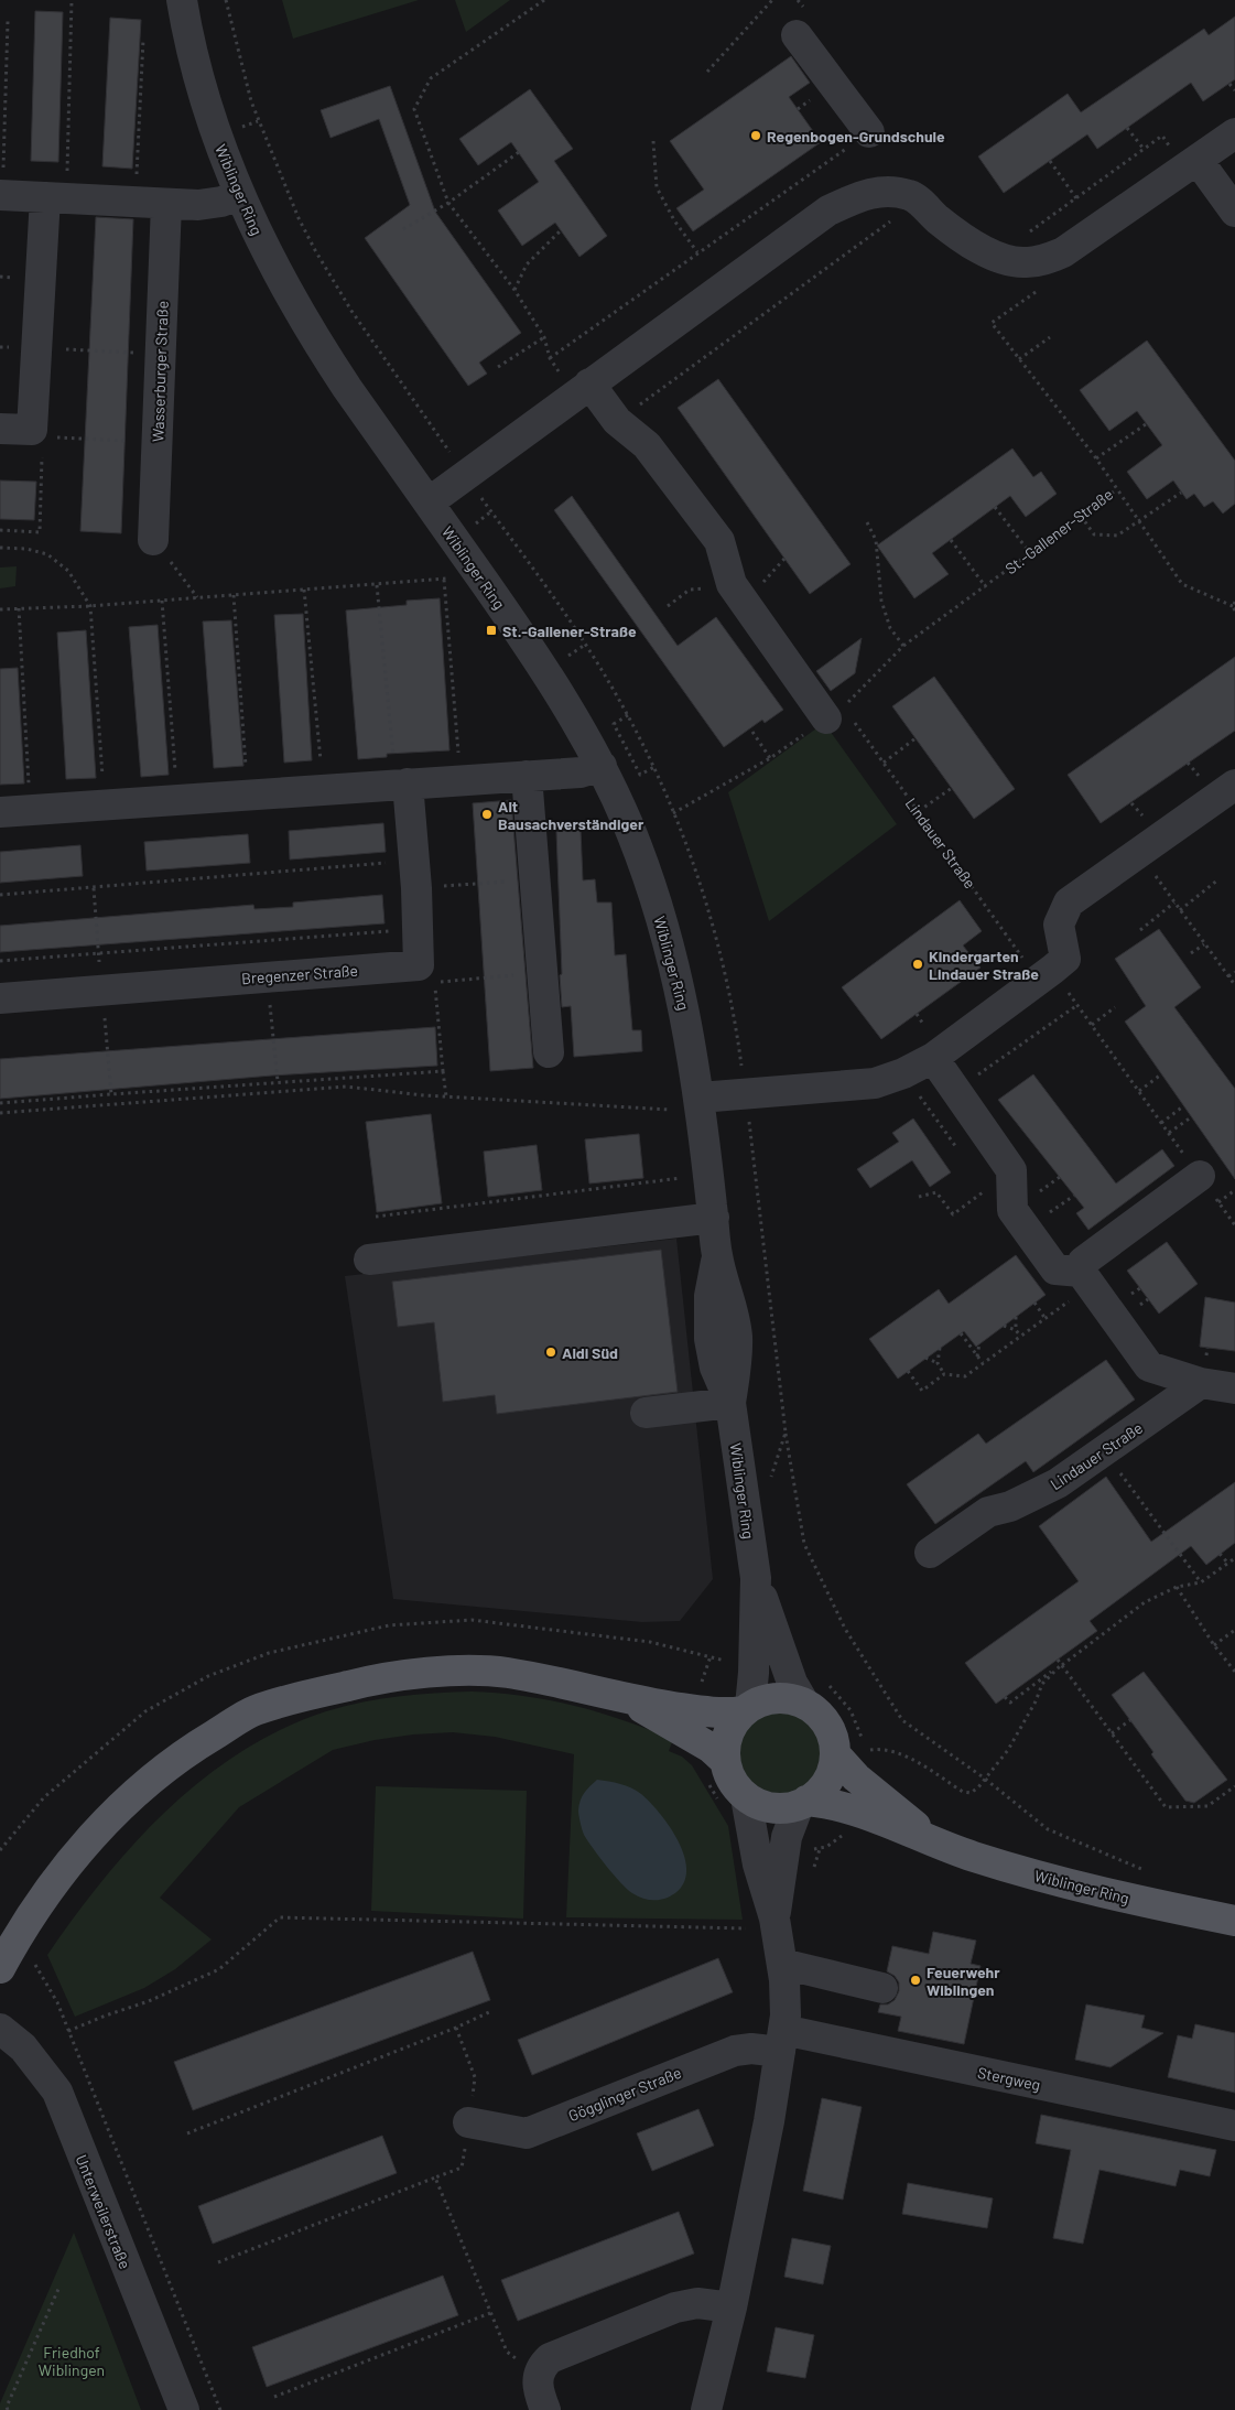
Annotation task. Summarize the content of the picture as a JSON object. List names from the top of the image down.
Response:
{
  "streets": {
    "main road": ["Wiblinger Ring"],
    "street": [
      "Wasserburger Straße",
      "Lindauer Straße",
      "Bregenzer Straße",
      "Stergweg",
      "Gögglinger Straße",
      "Unterweilerstraße"
    ],
    "path": ["St.-Gallener-Straße"]
  },
  "crossings": [
    ["St.-Gallener-Straße", "Lindauer Straße"],
    ["Stergweg", "Gögglinger Straße"]
  ],
  "parks": ["Friedhof Wiblingen"],
  "places": {
    "other": [
      "Regenbogen-Grundschule",
      "Alt Bausachverständiger",
      "Kindergarten Lindauer Straße",
      "Aldi Süd",
      "Feuerwehr Wiblingen"
    ],
    "transit": ["St.-Gallener-Straße"]
  }
}
